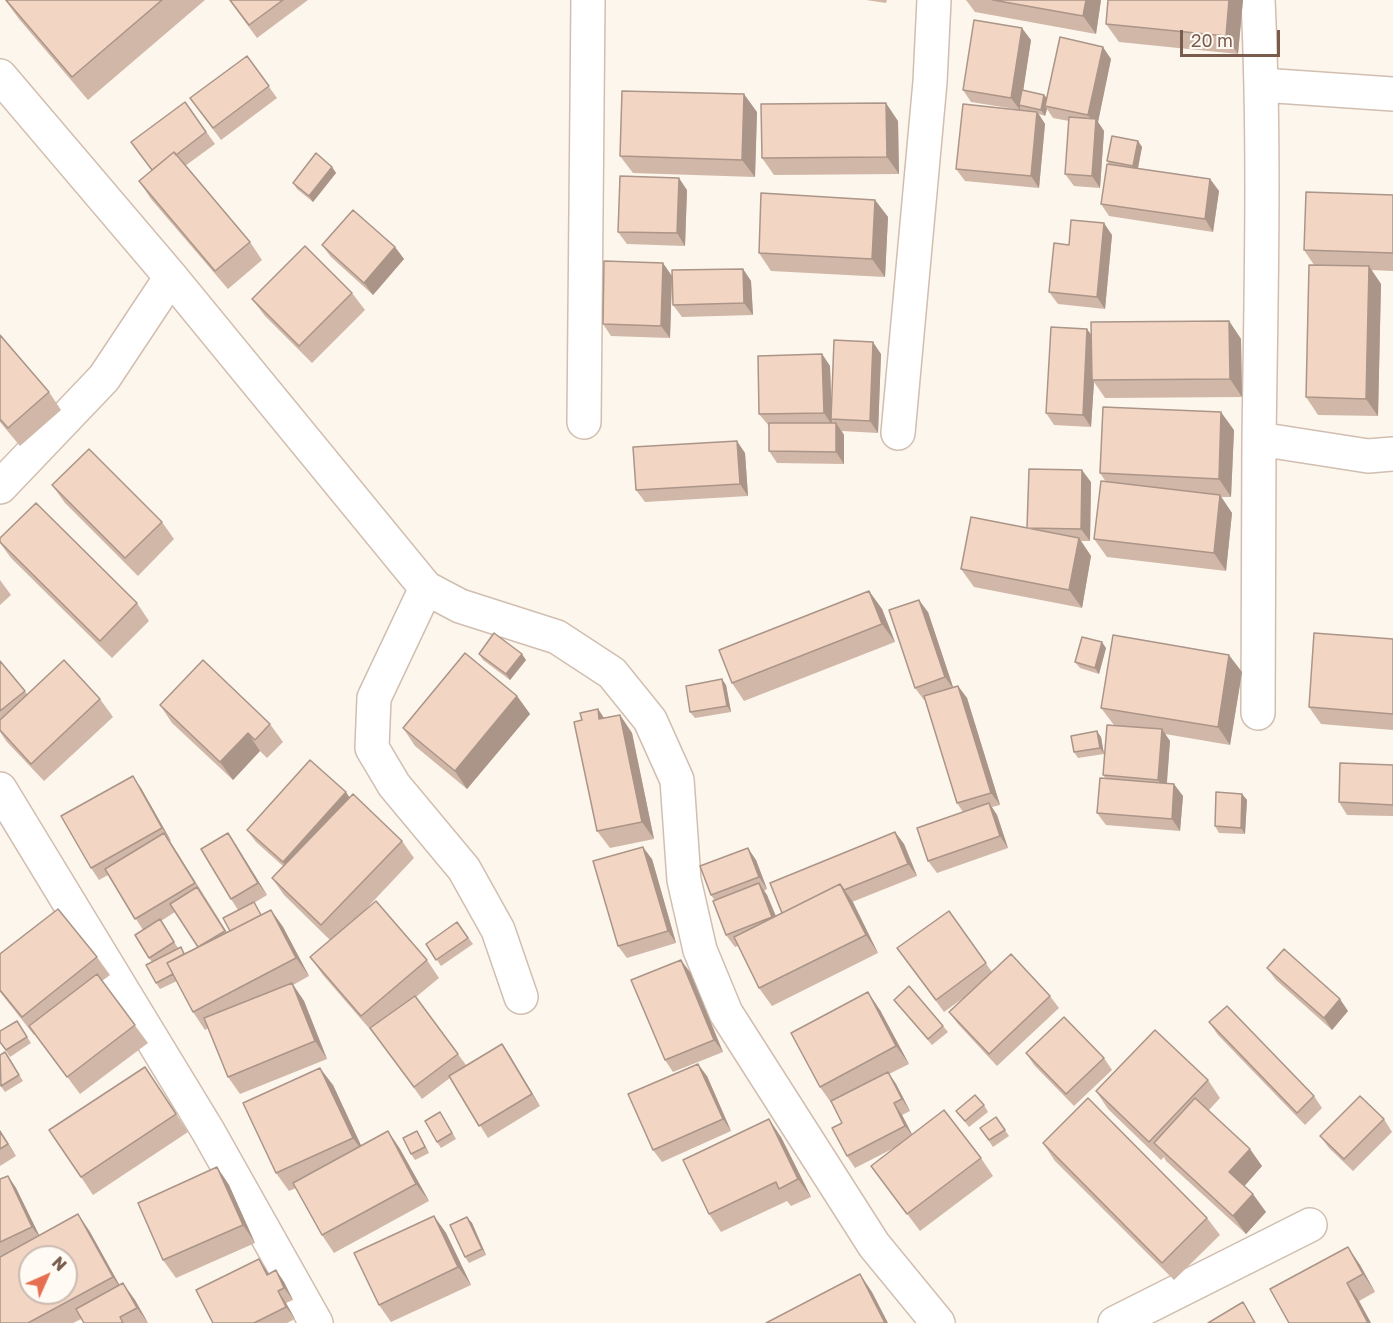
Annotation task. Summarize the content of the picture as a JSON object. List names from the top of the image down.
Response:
{
  "scale_bar": "20 m",
  "north": "top right"
}
